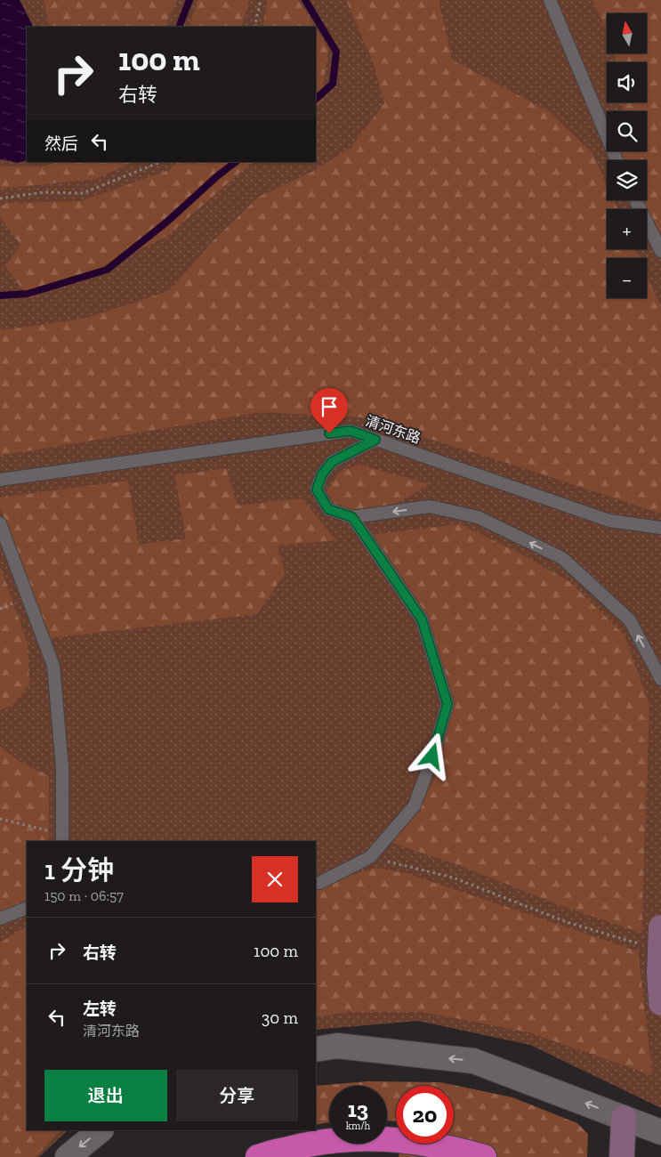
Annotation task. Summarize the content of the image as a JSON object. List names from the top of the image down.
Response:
{
  "streets": {
    "lane": ["清河东路"]
  },
  "north": "top",
  "page": {
    "map_buttons": ["+", "−"],
    "turn": ["100 m", "右转"],
    "then": "然后",
    "heading": ["1 分钟", "150 m · 06:57"],
    "list": [
      {
        "name": "右转",
        "value": "100 m"
      },
      {
        "name": "左转",
        "note": "清河东路",
        "value": "30 m"
      }
    ],
    "buttons": ["退出", "分享"],
    "speed": "13 km/h",
    "limit": "20"
  }
}
